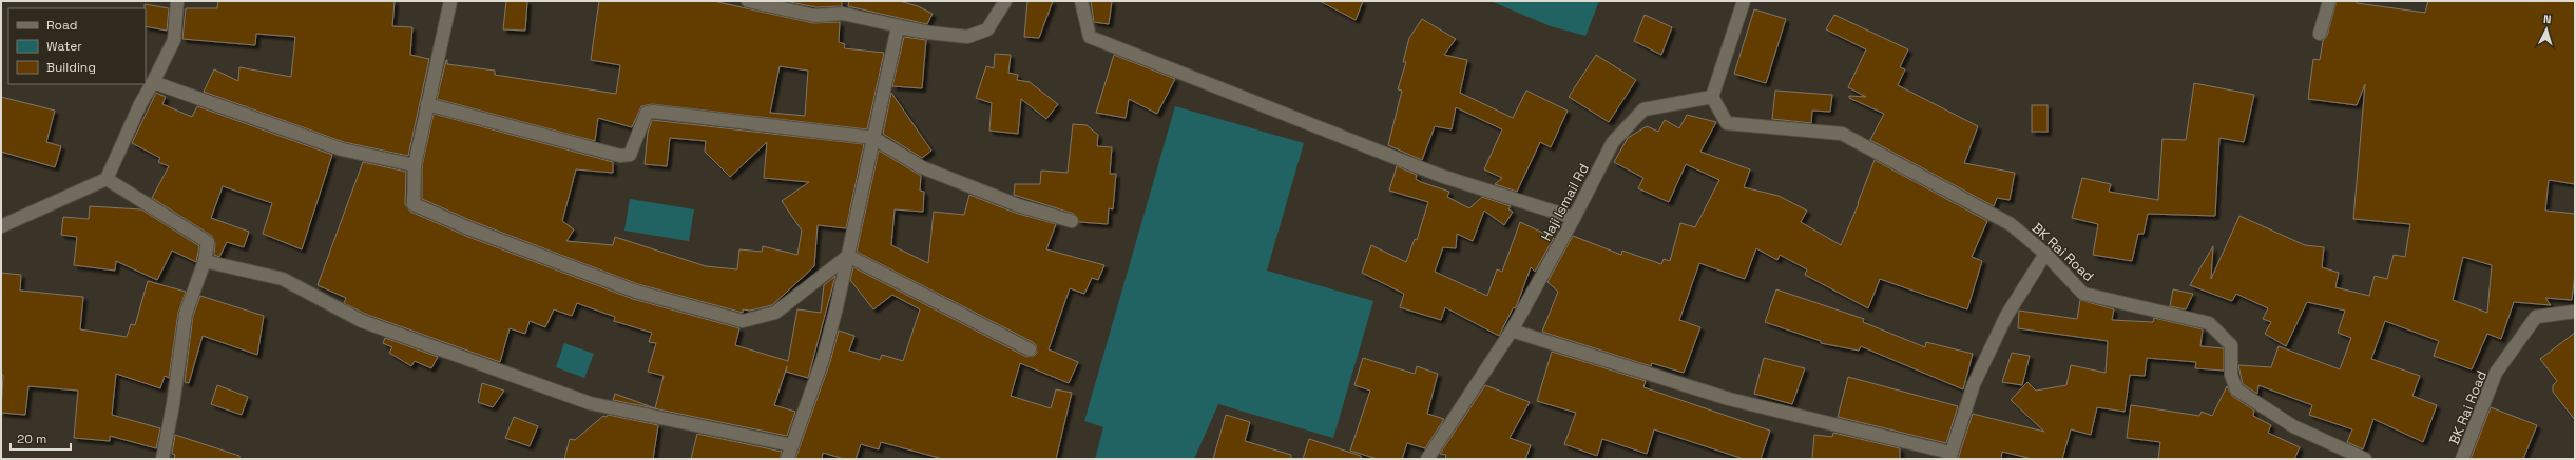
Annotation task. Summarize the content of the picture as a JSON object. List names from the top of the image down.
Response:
{
  "streets": {
    "street": ["Haji Ismail Rd", "BK Rai Road"]
  },
  "crossings": [
    ["Haji Ismail Rd", "BK Rai Road"]
  ],
  "legend": ["Road", "Water", "Building"],
  "scale_bar": "20 m",
  "north": "top"
}
